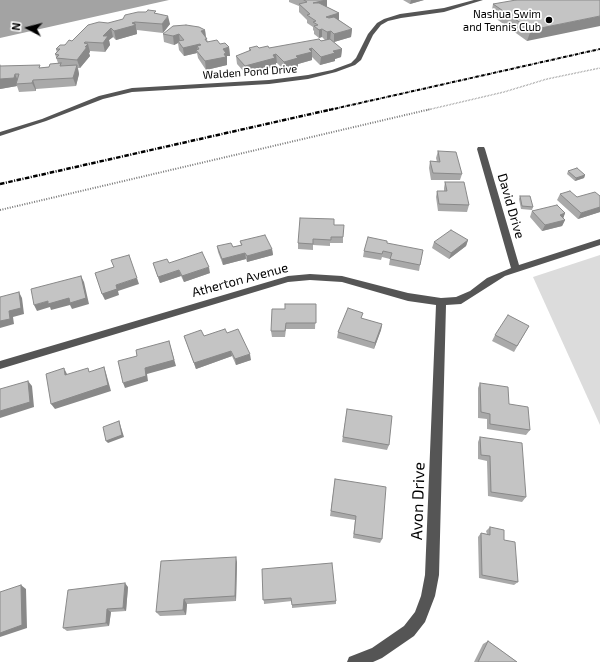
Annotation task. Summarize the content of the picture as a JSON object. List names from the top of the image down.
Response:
{
  "streets": {
    "street": [
      "Walden Pond Drive",
      "David Drive",
      "Atherton Avenue",
      "Avon Drive"
    ]
  },
  "crossings": [
    ["David Drive", "Atherton Avenue"],
    ["Atherton Avenue", "Avon Drive"]
  ],
  "places": ["Nashua Swim and Tennis Club"],
  "north": "left"
}
